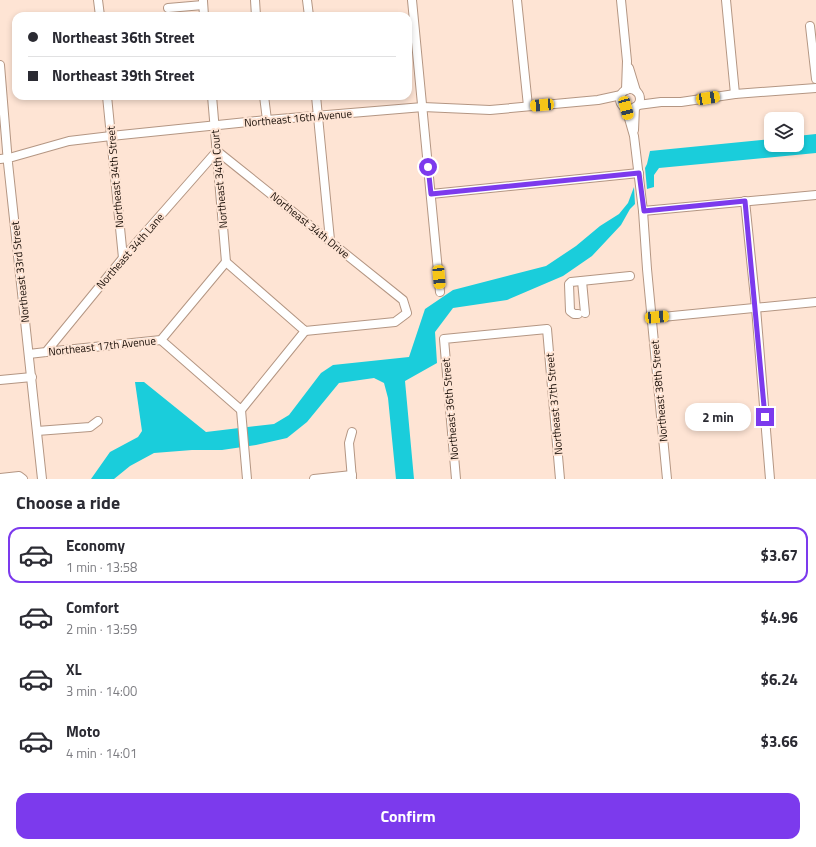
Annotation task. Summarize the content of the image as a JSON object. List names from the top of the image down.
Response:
{
  "streets": {
    "street": [
      "Northeast 16th Avenue",
      "Northeast 34th Street",
      "Northeast 34th Court",
      "Northeast 34th Drive",
      "Northeast 34th Lane",
      "Northeast 33rd Street",
      "Northeast 17th Avenue",
      "Northeast 38th Street",
      "Northeast 37th Street",
      "Northeast 36th Street"
    ]
  },
  "crossings": [
    ["Northeast 16th Avenue", "Northeast 34th Street"],
    ["Northeast 16th Avenue", "Northeast 34th Court"],
    ["Northeast 16th Avenue", "Northeast 33rd Street"],
    ["Northeast 16th Avenue", "Northeast 38th Street"],
    ["Northeast 34th Street", "Northeast 34th Lane"],
    ["Northeast 34th Court", "Northeast 34th Drive"],
    ["Northeast 34th Court", "Northeast 34th Lane"],
    ["Northeast 34th Court", "Northeast 17th Avenue"],
    ["Northeast 34th Drive", "Northeast 34th Lane"],
    ["Northeast 34th Lane", "Northeast 17th Avenue"],
    ["Northeast 33rd Street", "Northeast 17th Avenue"],
    ["Northeast 37th Street", "Northeast 36th Street"]
  ],
  "page": {
    "banner": ["Northeast 36th Street", "Northeast 39th Street"],
    "bubble": "2 min",
    "heading": "Choose a ride",
    "list": [
      {
        "name": "Economy",
        "note": "1 min · 13:58",
        "value": "$3.67"
      },
      {
        "name": "Comfort",
        "note": "2 min · 13:59",
        "value": "$4.96"
      },
      {
        "name": "XL",
        "note": "3 min · 14:00",
        "value": "$6.24"
      },
      {
        "name": "Moto",
        "note": "4 min · 14:01",
        "value": "$3.66"
      }
    ],
    "buttons": "Confirm"
  }
}
